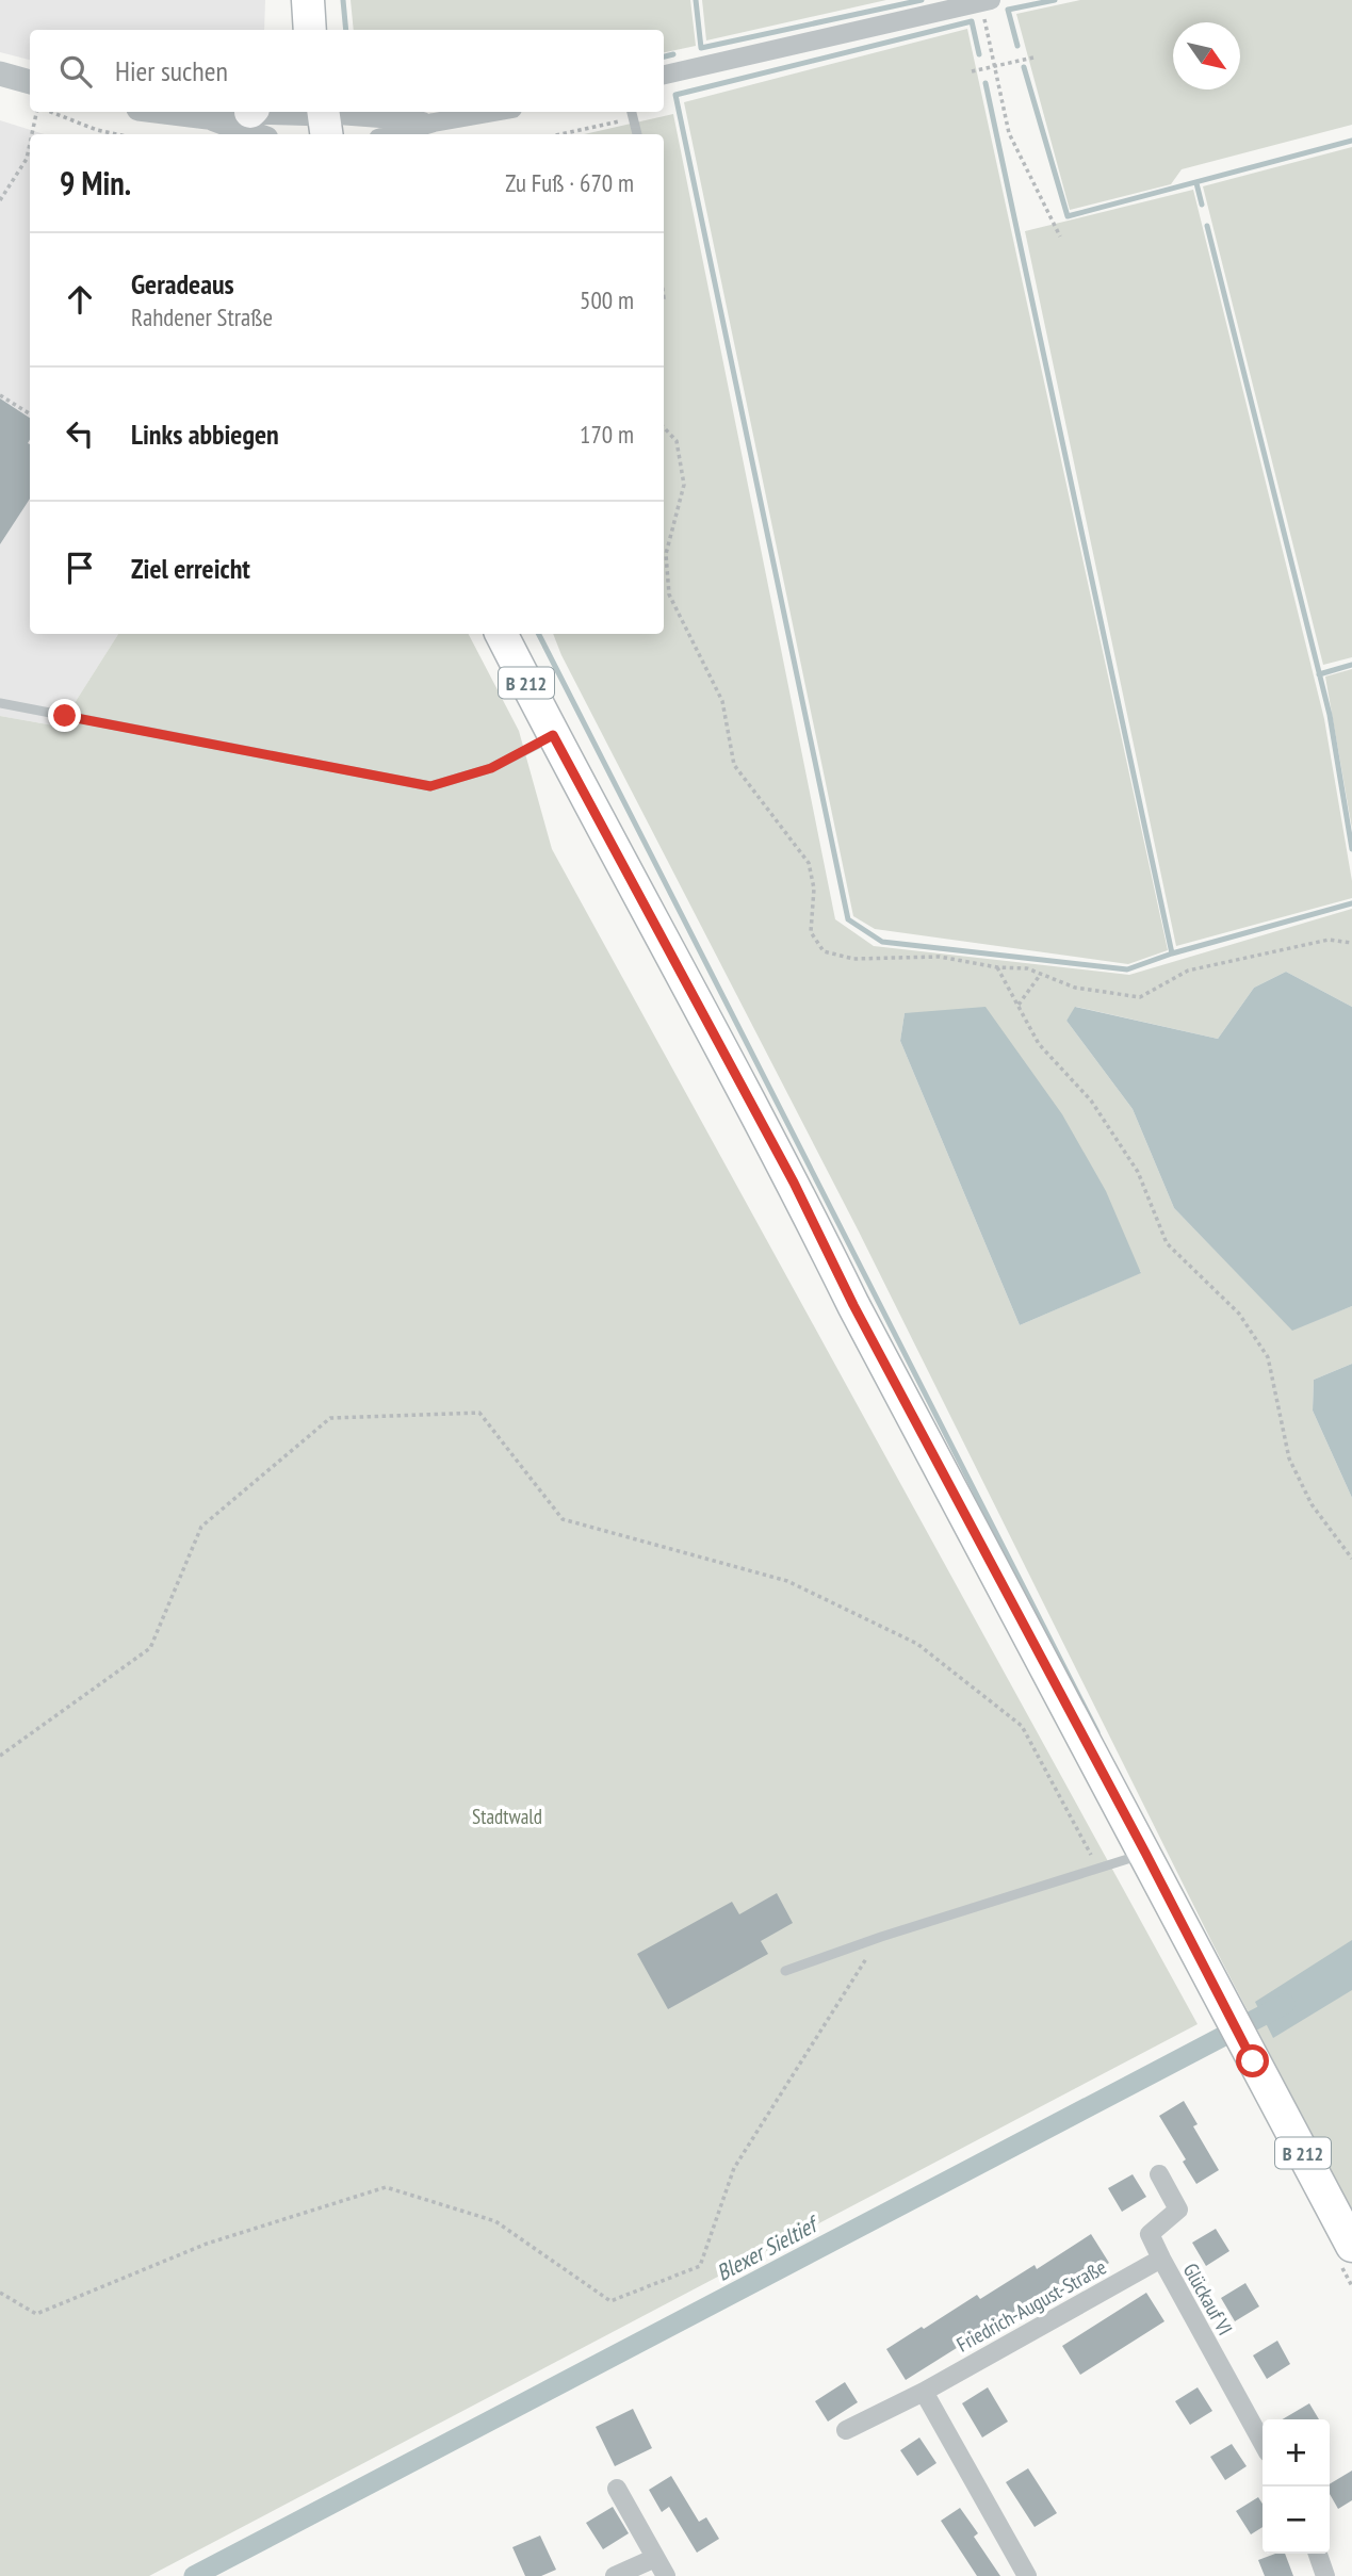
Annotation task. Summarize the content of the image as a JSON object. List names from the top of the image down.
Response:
{
  "streets": {
    "main road": ["B 212"],
    "street": ["Glückauf VI", "Friedrich-August-Straße"]
  },
  "crossings": [
    ["Glückauf VI", "Friedrich-August-Straße"]
  ],
  "water": ["Blexer Sieltief"],
  "parks": ["Stadtwald"],
  "north": "bottom right",
  "page": {
    "search": "Hier suchen",
    "heading": ["9 Min.", "Zu Fuß · 670 m"],
    "list": [
      ["Geradeaus", "Rahdener Straße", "500 m"],
      ["Links abbiegen", "170 m"],
      "Ziel erreicht"
    ],
    "map_buttons": ["+", "−"]
  }
}
